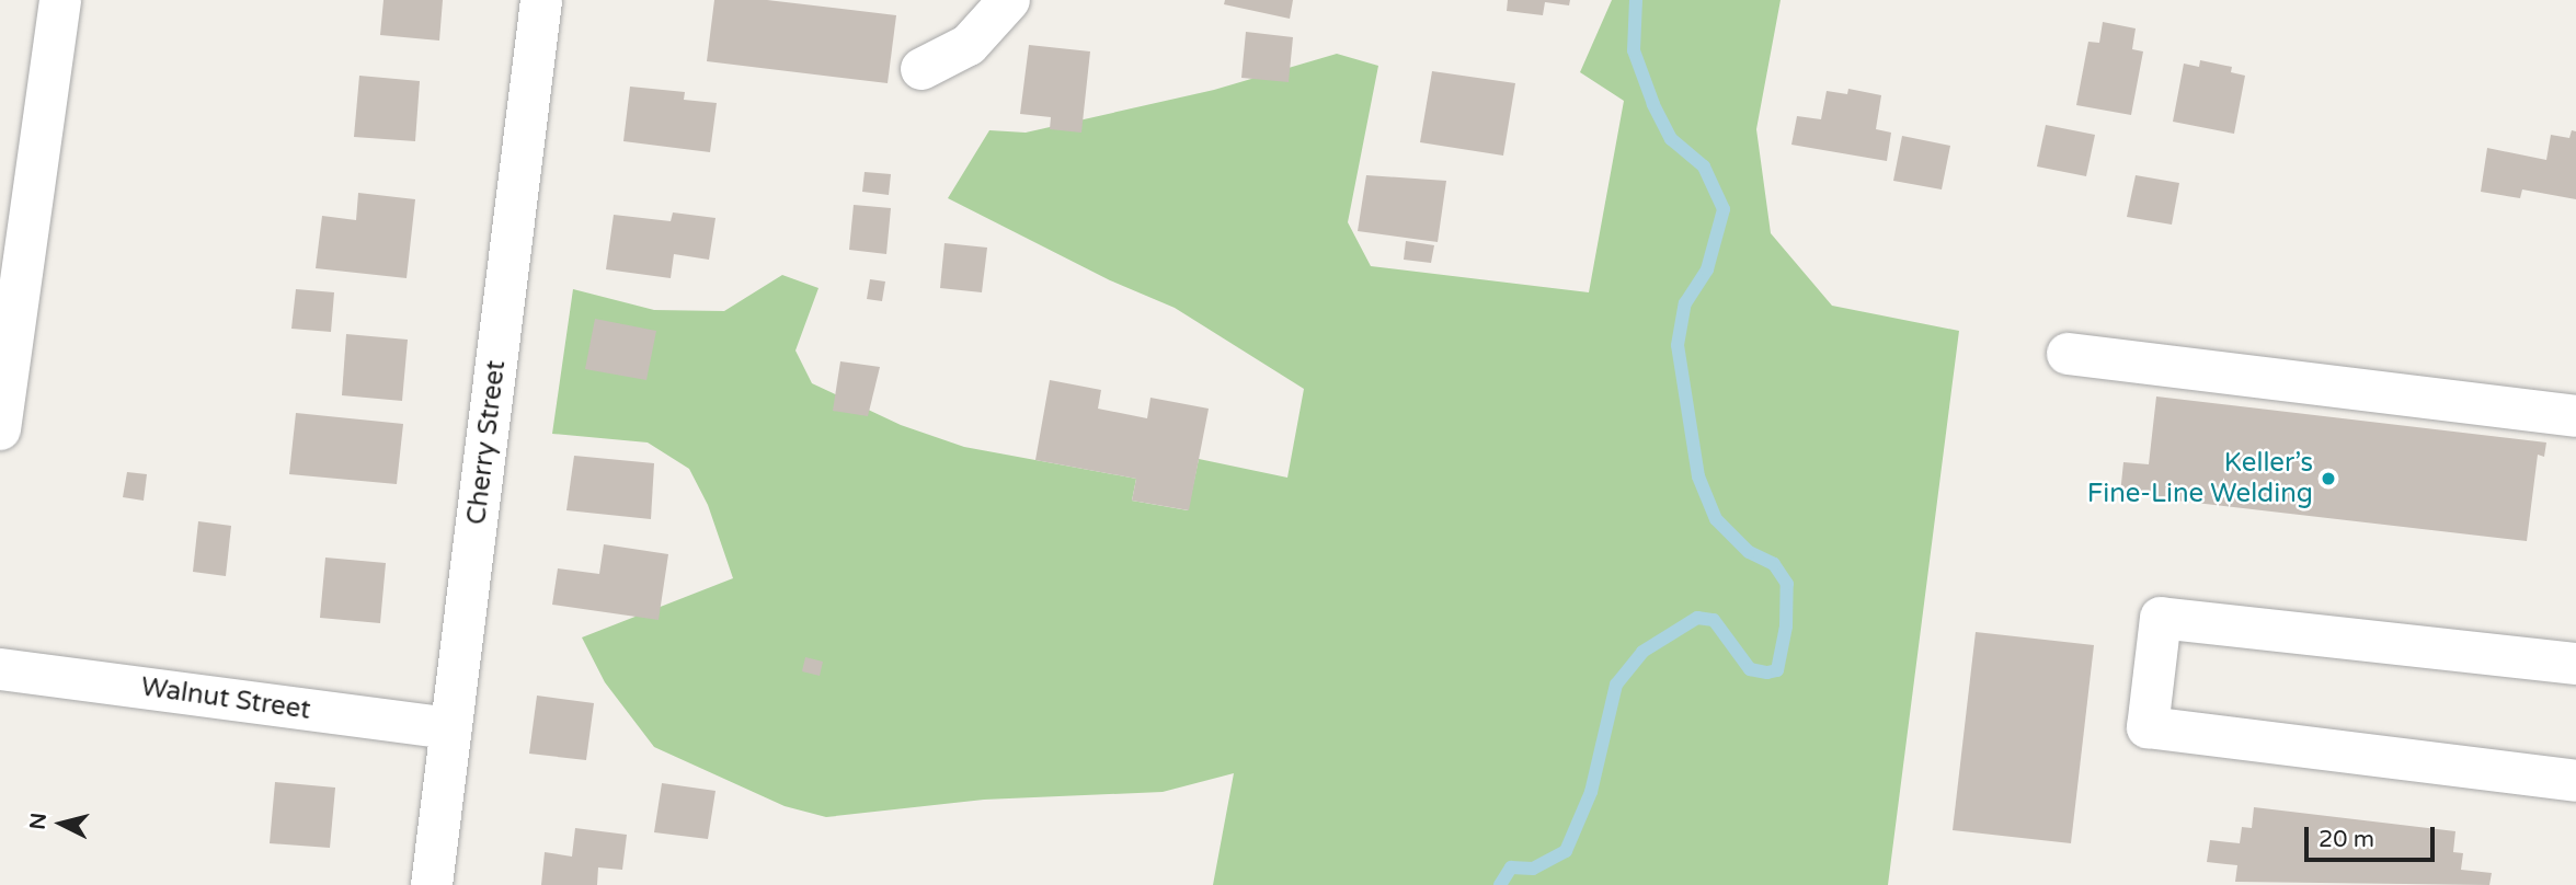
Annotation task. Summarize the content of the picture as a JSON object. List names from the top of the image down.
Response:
{
  "streets": {
    "street": ["Cherry Street", "Walnut Street"]
  },
  "crossings": [
    ["Cherry Street", "Walnut Street"]
  ],
  "places": ["Keller’s Fine-Line Welding"],
  "scale_bar": "20 m",
  "north": "left"
}
